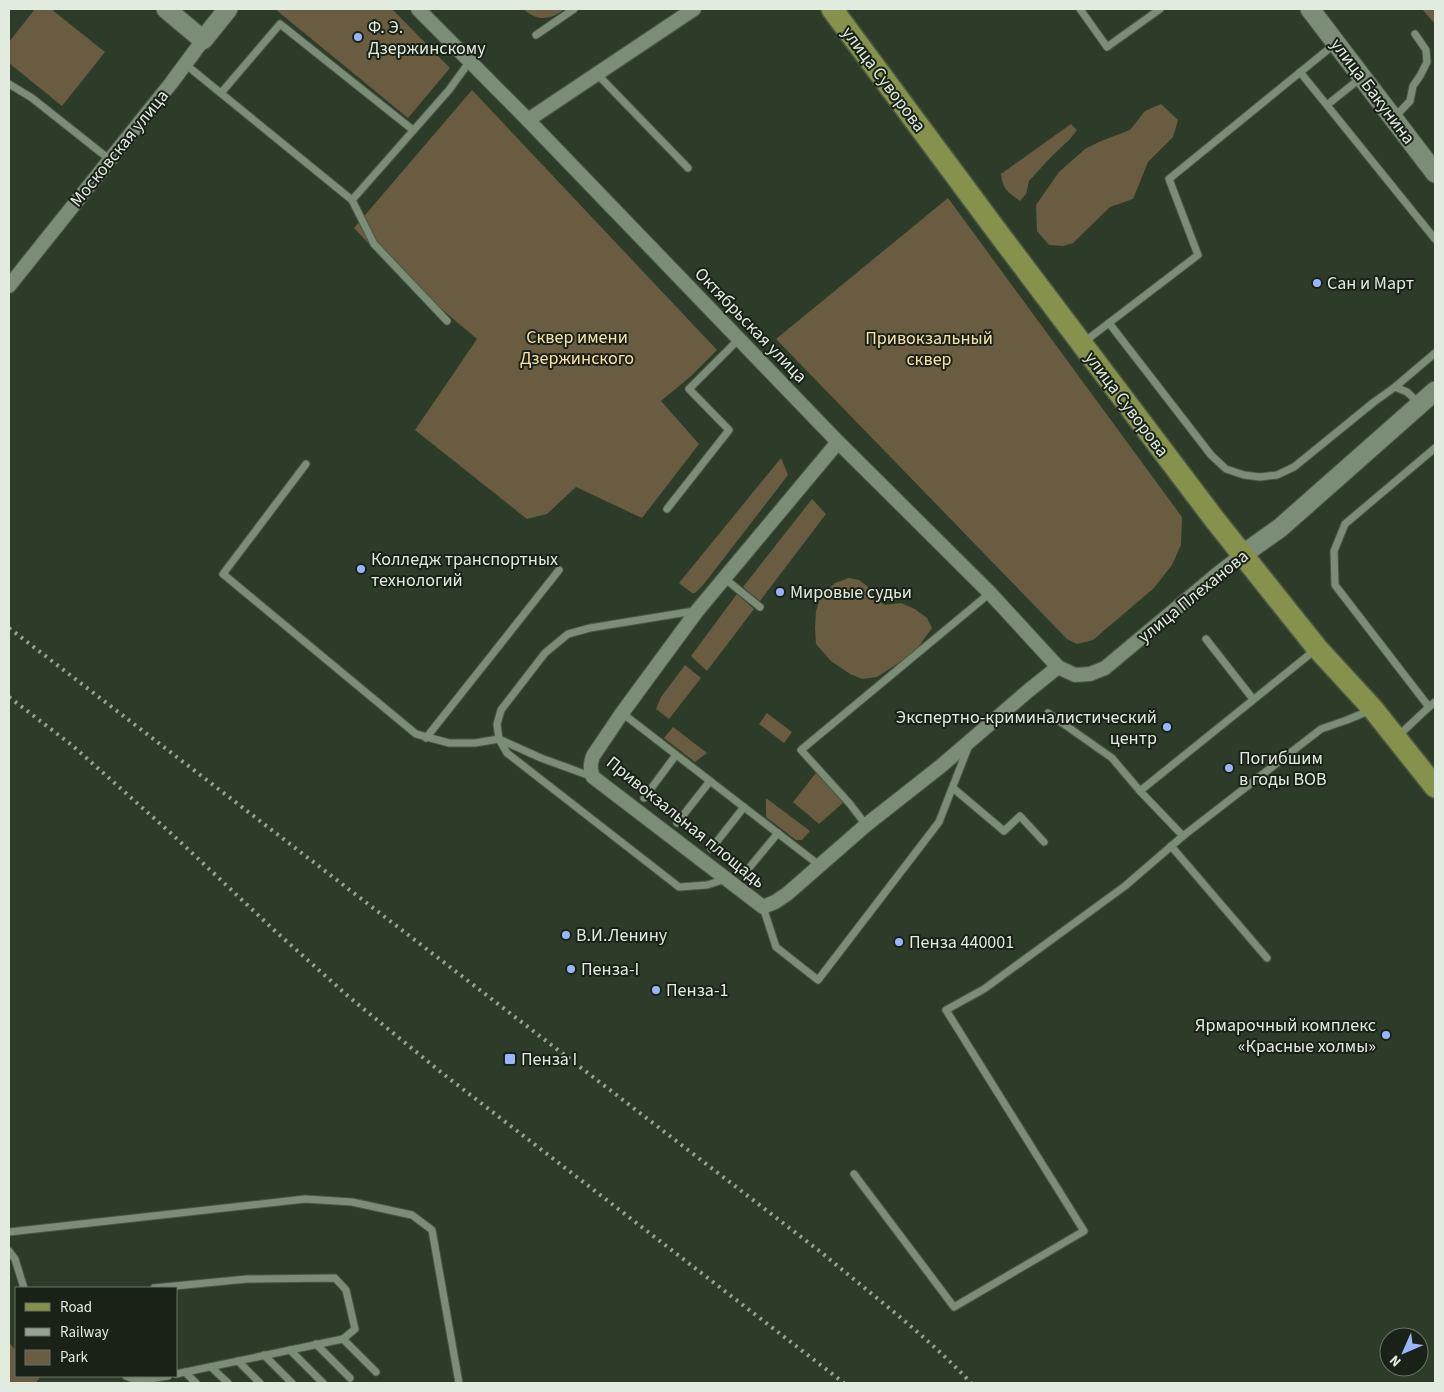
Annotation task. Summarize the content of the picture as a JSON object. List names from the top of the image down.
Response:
{
  "streets": {
    "main road": [
      "улица Суворова",
      "улица Бакунина",
      "Московская улица",
      "улица Плеханова"
    ],
    "street": ["Октябрьская улица", "Привокзальная площадь"]
  },
  "crossings": [
    ["улица Суворова", "улица Плеханова"],
    ["Октябрьская улица", "улица Плеханова"],
    ["Октябрьская улица", "Привокзальная площадь"]
  ],
  "parks": ["Сквер имени Дзержинского", "Привокзальный сквер"],
  "places": {
    "other": [
      "Ф. Э. Дзержинскому",
      "Сан и Март",
      "Колледж транспортных технологий",
      "Мировые судьи",
      "Экспертно-криминалистический центр",
      "Погибшим в годы ВОВ",
      "В.И.Ленину",
      "Пенза 440001",
      "Пенза-I",
      "Пенза-1",
      "Ярмарочный комплекс «Красные холмы»"
    ],
    "transit": ["Пенза I"]
  },
  "legend": ["Road", "Railway", "Park"],
  "north": "bottom left"
}
